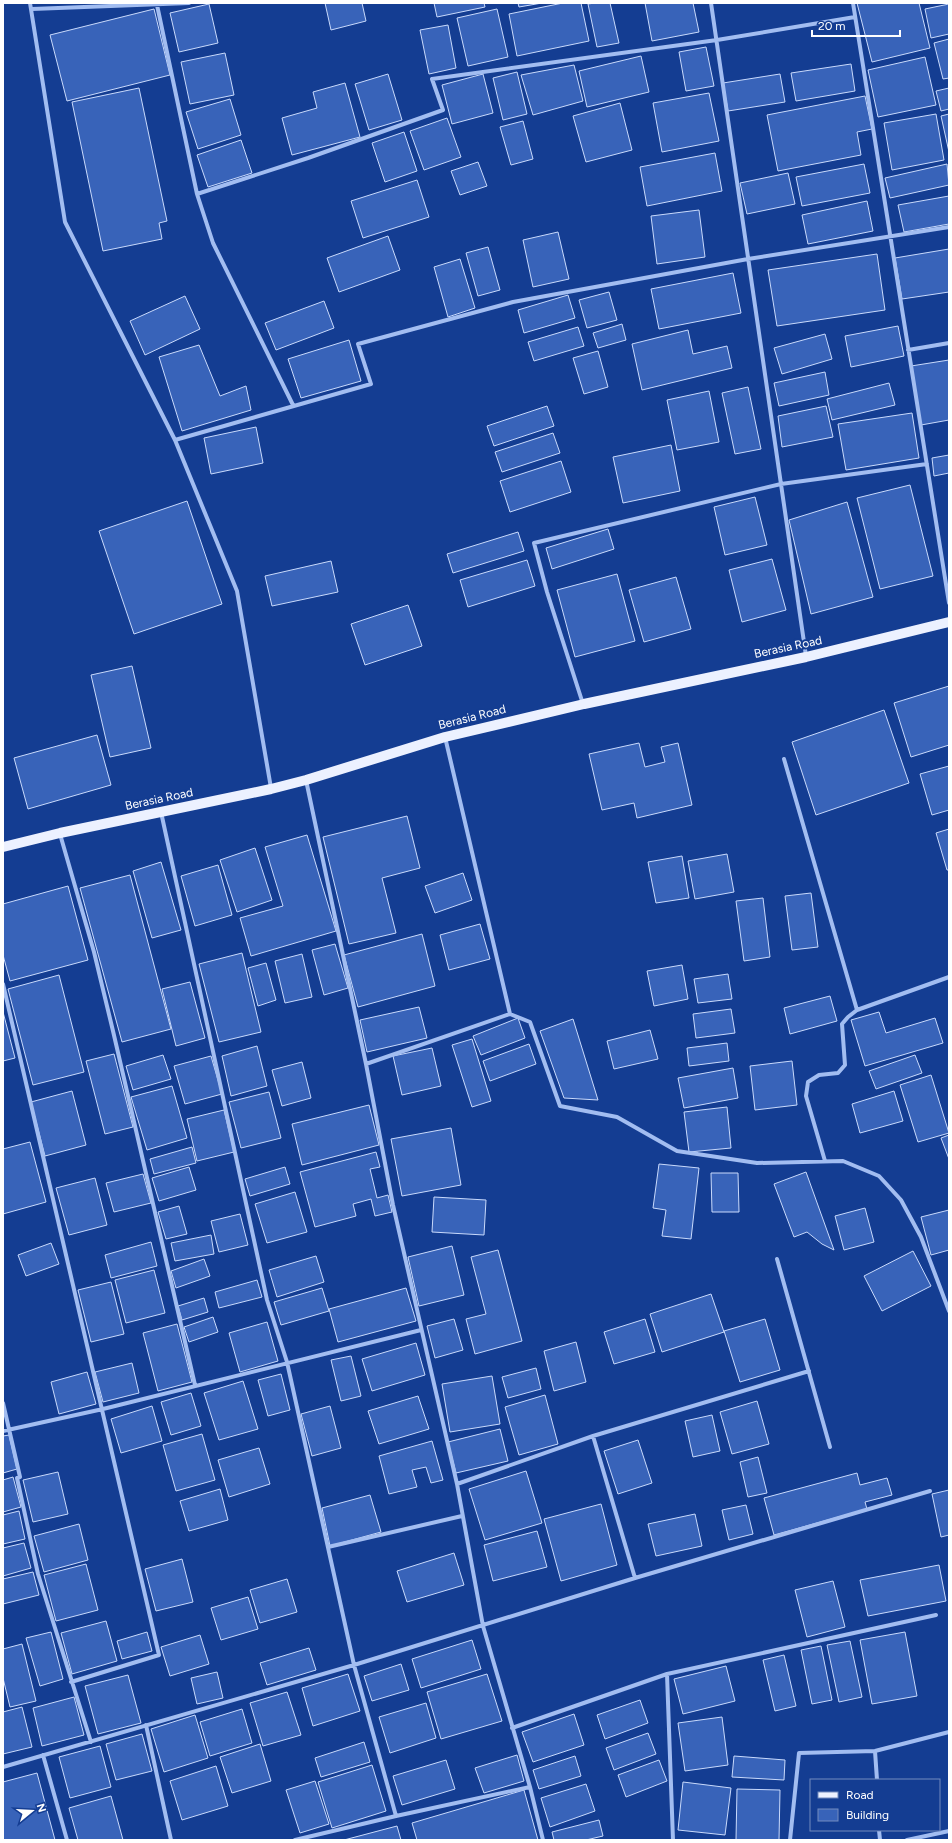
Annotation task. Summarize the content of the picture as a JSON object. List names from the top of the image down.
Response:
{
  "streets": {
    "main road": ["Berasia Road"]
  },
  "legend": ["Road", "Building"],
  "scale_bar": "20 m",
  "north": "right"
}
